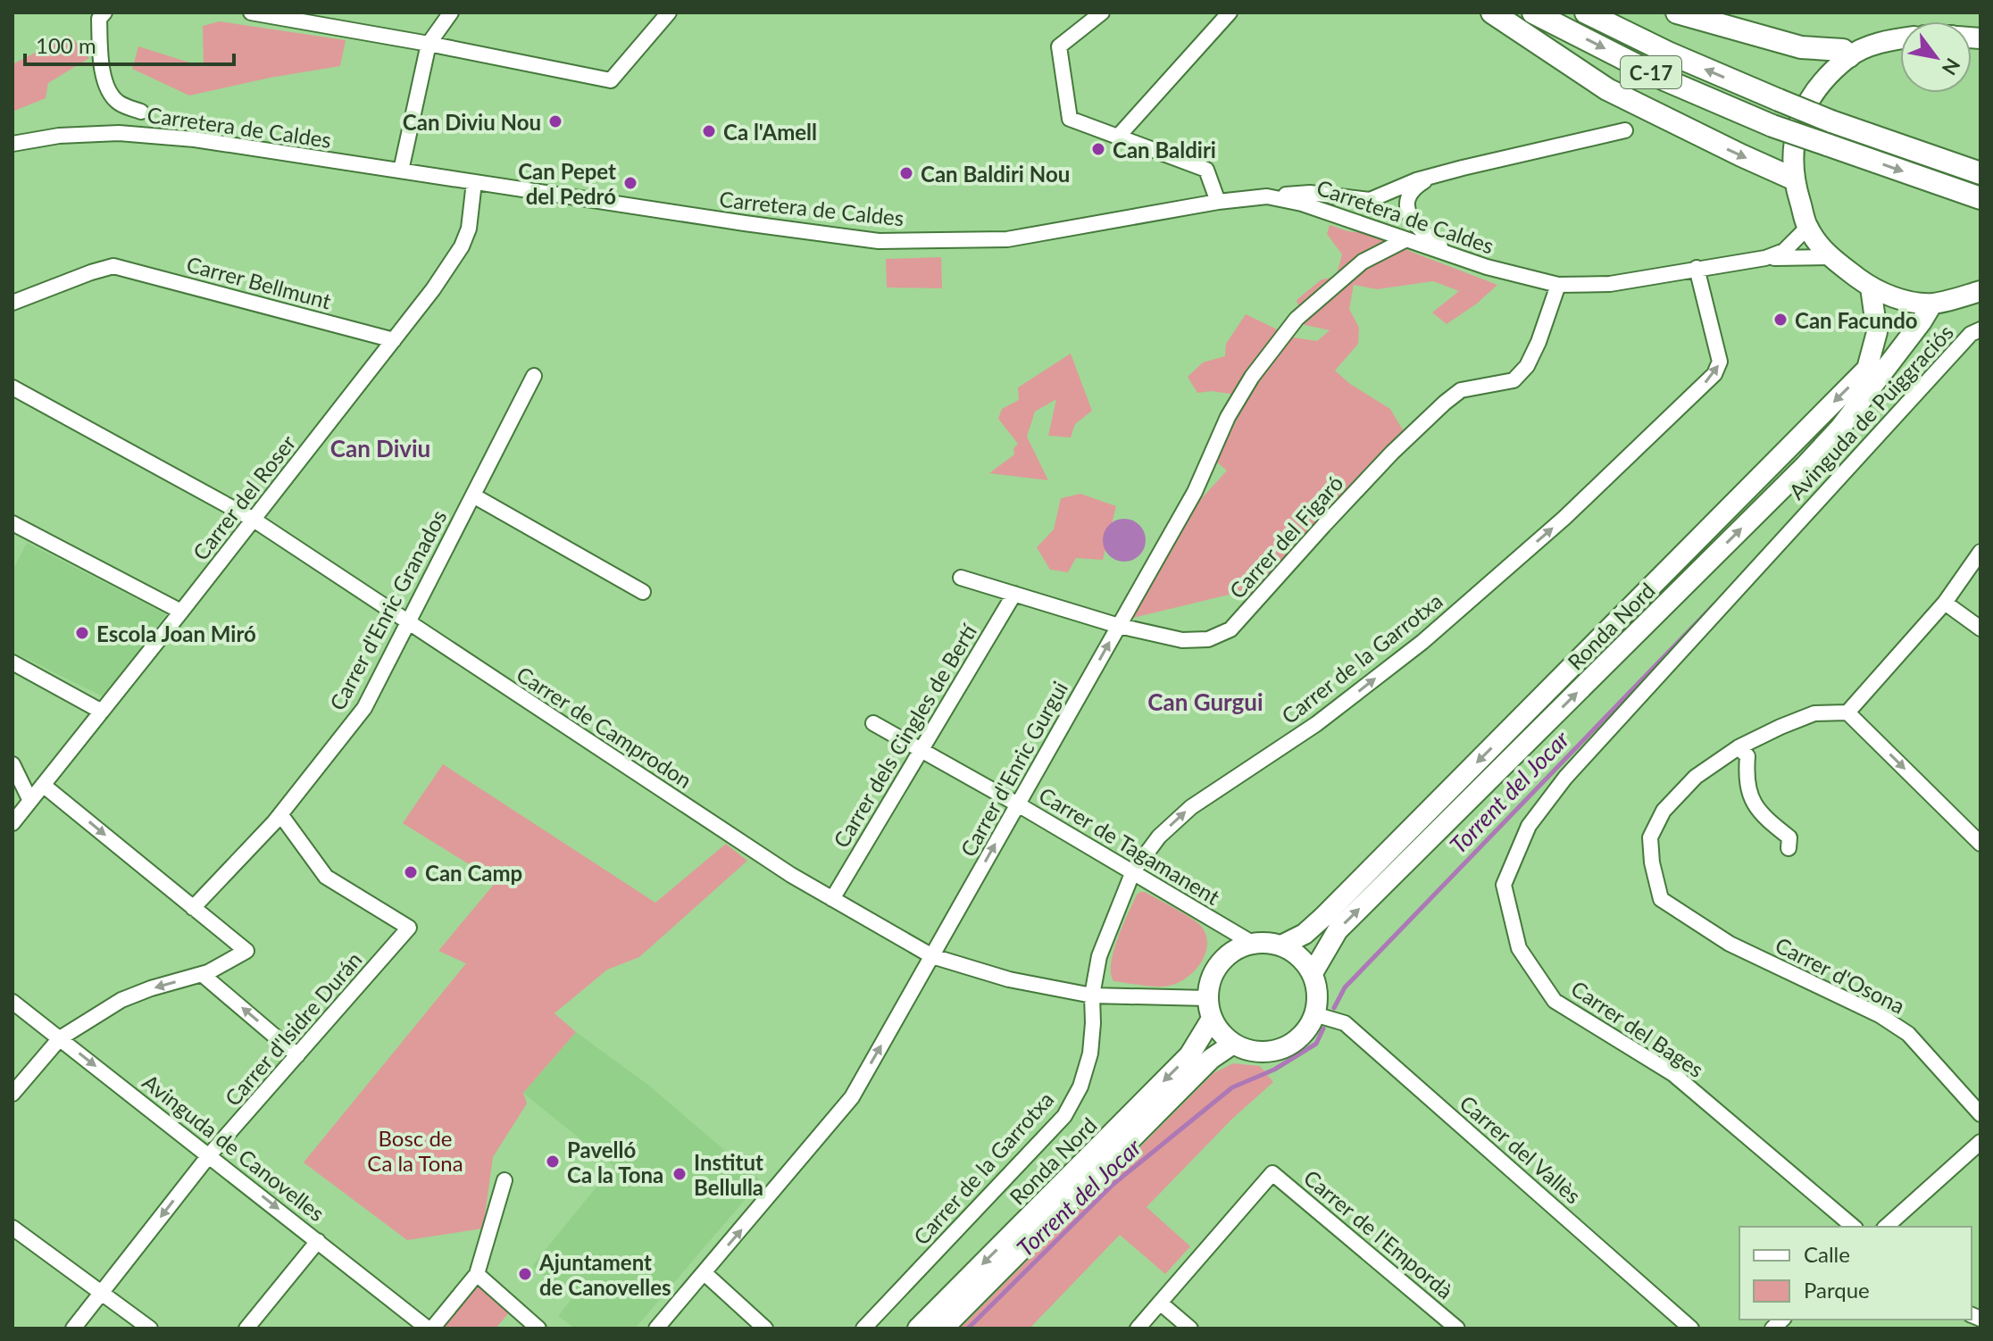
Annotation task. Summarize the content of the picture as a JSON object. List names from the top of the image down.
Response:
{
  "streets": {
    "highway": ["C-17"],
    "main road": ["Ronda Nord"],
    "street": [
      "Carretera de Caldes",
      "Carrer Bellmunt",
      "Avinguda de Puiggraciós",
      "Carrer del Roser",
      "Carrer del Figaró",
      "Carrer d'Enric Granados",
      "Carrer de la Garrotxa",
      "Carrer de Camprodon",
      "Carrer dels Cingles de Bertí",
      "Carrer d'Enric Gurgui",
      "Carrer de Tagamanent",
      "Carrer d'Osona",
      "Carrer d'Isidre Durán",
      "Carrer del Bages",
      "Avinguda de Canovelles",
      "Carrer del Vallès",
      "Carrer de l'Empordà"
    ]
  },
  "crossings": [
    ["Carretera de Caldes", "Carrer del Roser"],
    ["Carretera de Caldes", "Carrer del Figaró"],
    ["Carretera de Caldes", "Carrer de la Garrotxa"],
    ["Carretera de Caldes", "Carrer d'Enric Gurgui"],
    ["Carrer Bellmunt", "Carrer del Roser"],
    ["Avinguda de Puiggraciós", "Carrer del Bages"],
    ["Carrer del Roser", "Carrer de Camprodon"],
    ["Carrer del Figaró", "Carrer dels Cingles de Bertí"],
    ["Carrer del Figaró", "Carrer d'Enric Gurgui"],
    ["Carrer d'Enric Granados", "Carrer de Camprodon"],
    ["Carrer d'Enric Granados", "Carrer d'Isidre Durán"],
    ["Ronda Nord", "Carrer de Camprodon"],
    ["Ronda Nord", "Carrer de Tagamanent"],
    ["Ronda Nord", "Carrer del Vallès"],
    ["Carrer de la Garrotxa", "Carrer de Camprodon"],
    ["Carrer de la Garrotxa", "Carrer de Tagamanent"],
    ["Carrer de Camprodon", "Carrer dels Cingles de Bertí"],
    ["Carrer de Camprodon", "Carrer d'Enric Gurgui"],
    ["Carrer de Camprodon", "Carrer de Tagamanent"],
    ["Carrer de Camprodon", "Carrer del Vallès"],
    ["Carrer dels Cingles de Bertí", "Carrer de Tagamanent"],
    ["Carrer d'Enric Gurgui", "Carrer de Tagamanent"],
    ["Carrer de Tagamanent", "Carrer del Vallès"],
    ["Carrer d'Isidre Durán", "Avinguda de Canovelles"]
  ],
  "one_way": ["Carrer de la Garrotxa", "Carrer d'Enric Gurgui", "Avinguda de Canovelles"],
  "districts": ["Can Diviu", "Can Gurgui"],
  "water": ["Torrent del Jocar"],
  "parks": ["Bosc de Ca la Tona"],
  "places": [
    "Can Diviu Nou",
    "Ca l'Amell",
    "Can Baldiri",
    "Can Baldiri Nou",
    "Can Pepet del Pedró",
    "Can Facundo",
    "Escola Joan Miró",
    "Can Camp",
    "Pavelló Ca la Tona",
    "Institut Bellulla",
    "Ajuntament de Canovelles"
  ],
  "legend": ["Calle", "Parque"],
  "scale_bar": "100 m",
  "north": "bottom right"
}
